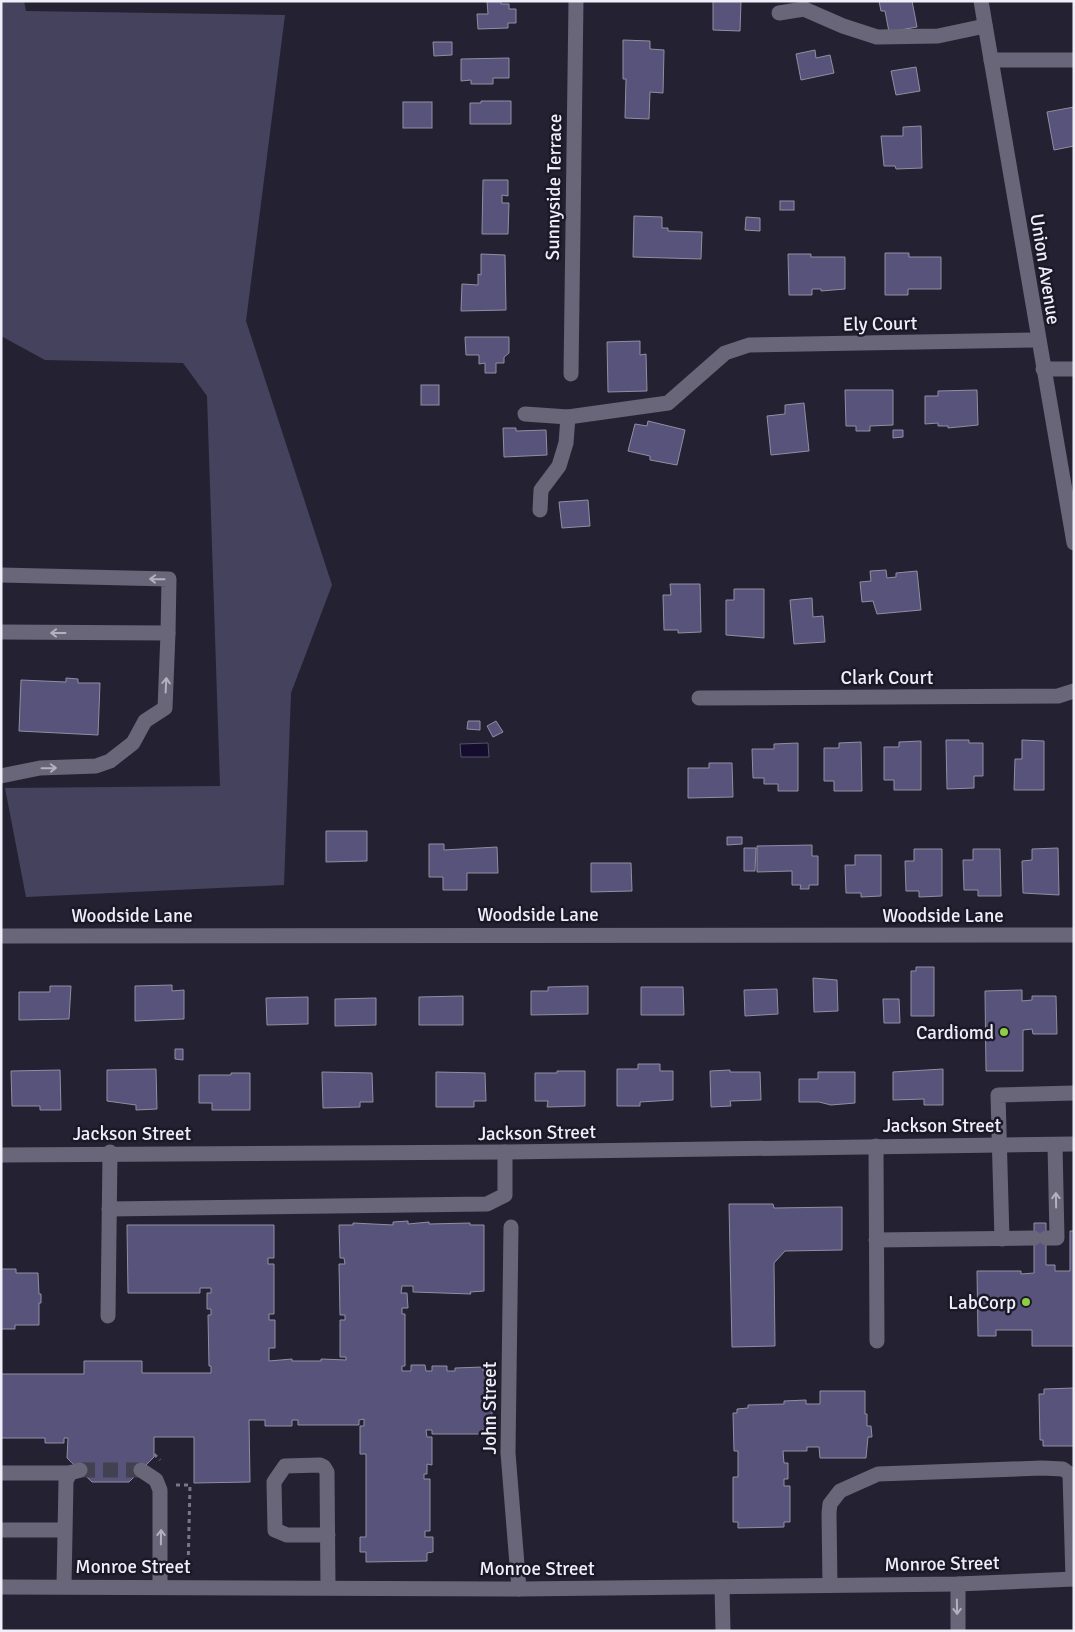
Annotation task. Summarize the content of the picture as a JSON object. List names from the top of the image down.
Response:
{
  "streets": {
    "street": [
      "Sunnyside Terrace",
      "Union Avenue",
      "Ely Court",
      "Clark Court",
      "Woodside Lane",
      "Jackson Street",
      "John Street",
      "Monroe Street"
    ]
  },
  "crossings": [
    ["Union Avenue", "Ely Court"],
    ["John Street", "Monroe Street"]
  ],
  "places": ["Cardiomd", "LabCorp"]
}
